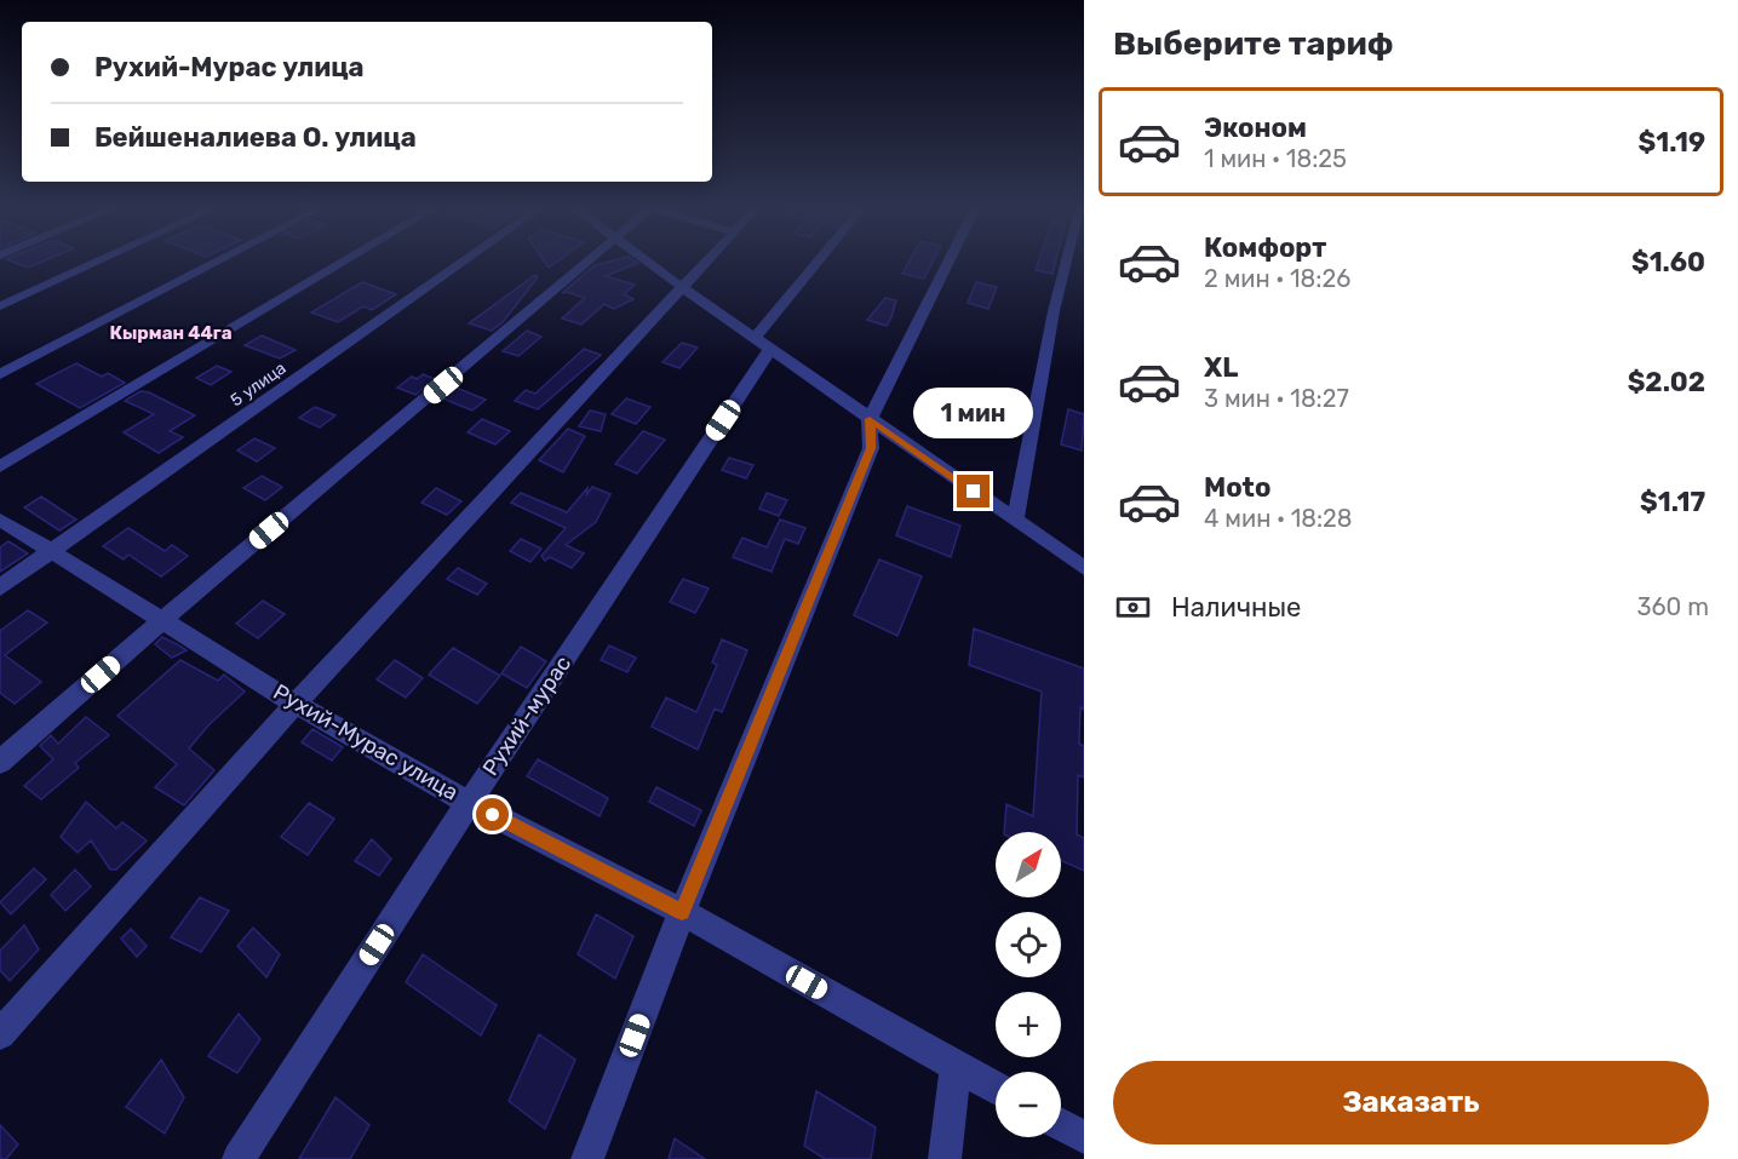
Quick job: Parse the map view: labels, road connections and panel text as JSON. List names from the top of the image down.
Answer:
{
  "streets": {
    "street": ["5 улица", "Рухий-мурас", "Рухий-Мурас улица"]
  },
  "crossings": [
    ["5 улица", "Рухий-Мурас улица"],
    ["Рухий-мурас", "Рухий-Мурас улица"]
  ],
  "districts": ["Кырман 44га"],
  "north": "top right",
  "page": {
    "heading": "Выберите тариф",
    "banner": ["Рухий-Мурас улица", "Бейшеналиева О. улица"],
    "list": [
      {
        "name": "Эконом",
        "note": "1 мин · 18:25",
        "value": "$1.19"
      },
      {
        "name": "Комфорт",
        "note": "2 мин · 18:26",
        "value": "$1.60"
      },
      {
        "name": "XL",
        "note": "3 мин · 18:27",
        "value": "$2.02"
      },
      {
        "name": "Moto",
        "note": "4 мин · 18:28",
        "value": "$1.17"
      }
    ],
    "bubble": "1 мин",
    "pay": ["Наличные", "360 m"],
    "map_buttons": ["+", "−"],
    "buttons": "Заказать"
  }
}
